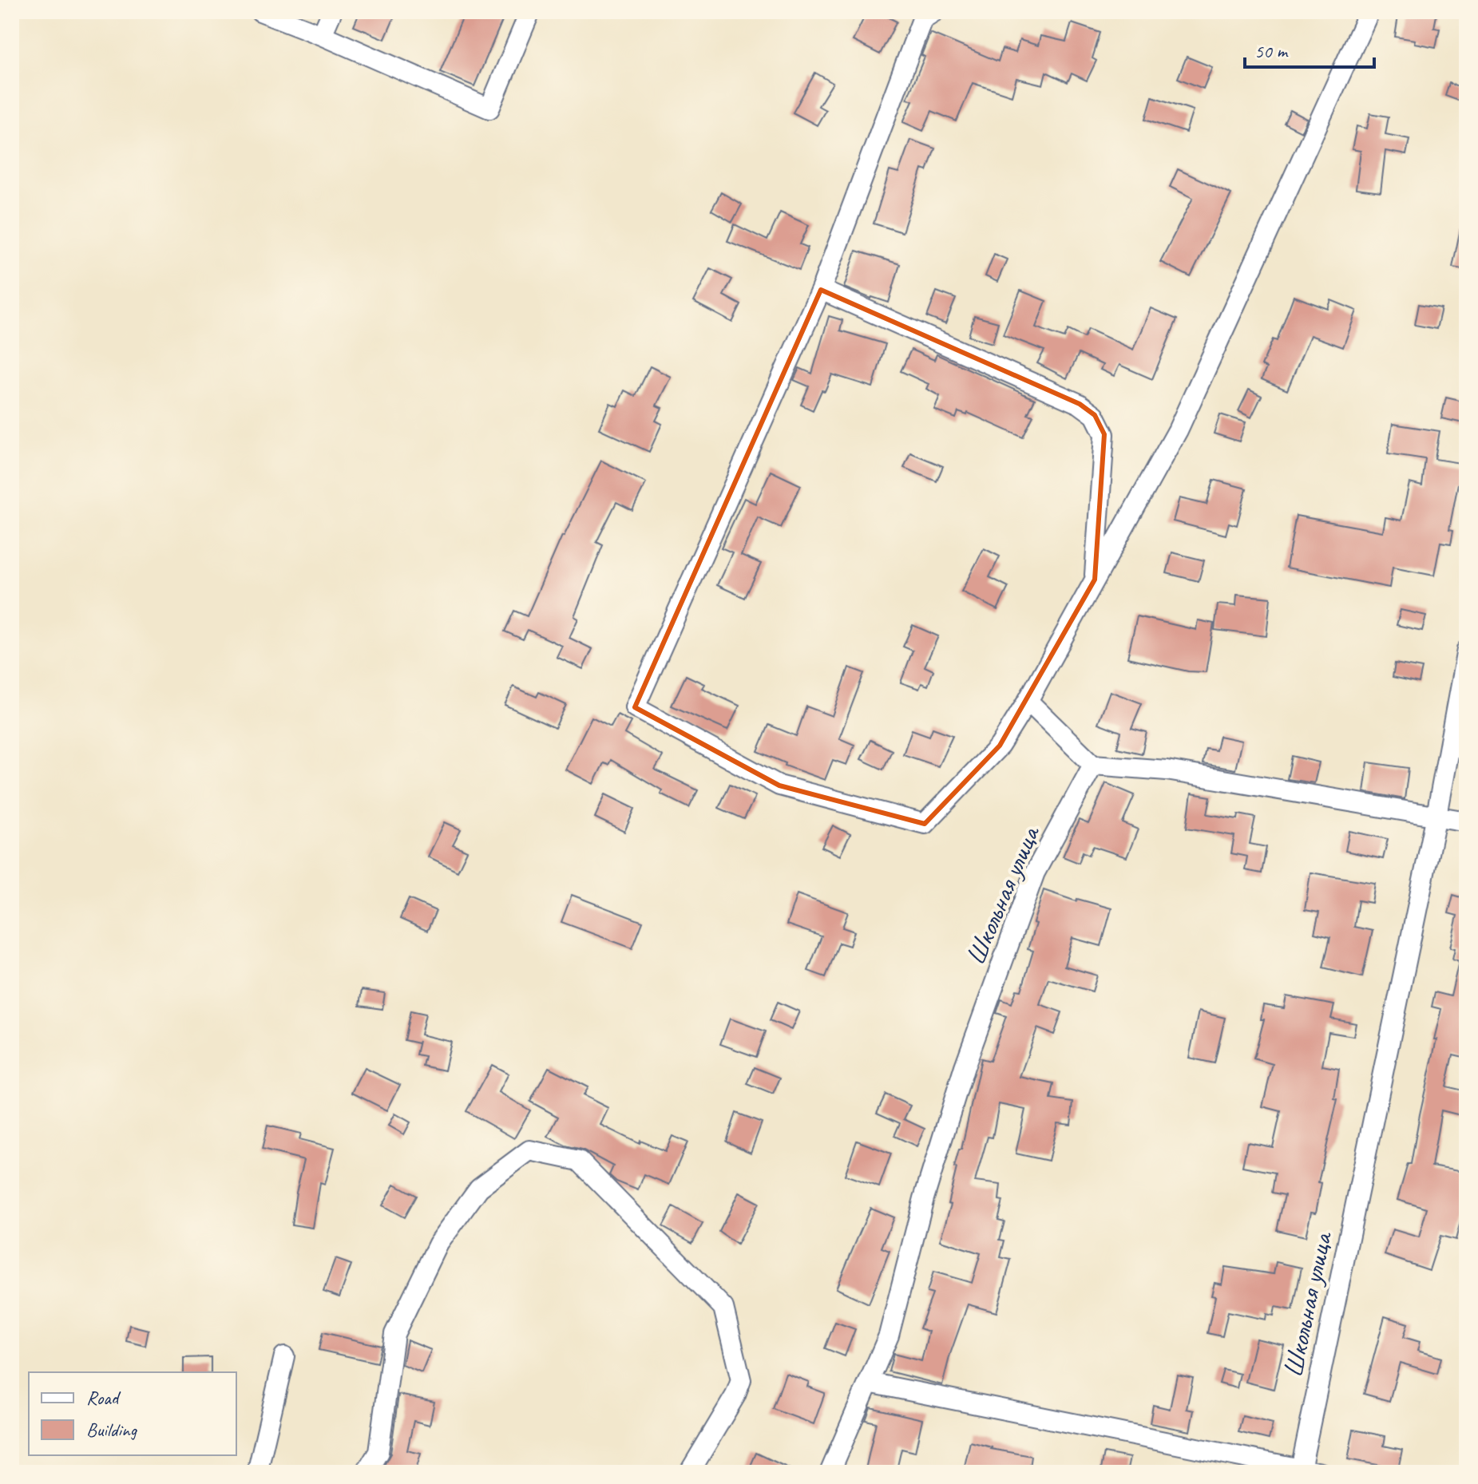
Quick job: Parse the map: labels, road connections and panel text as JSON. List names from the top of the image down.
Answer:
{
  "streets": {
    "street": ["Школьная улица"]
  },
  "legend": ["Road", "Building"],
  "scale_bar": "50 m"
}
